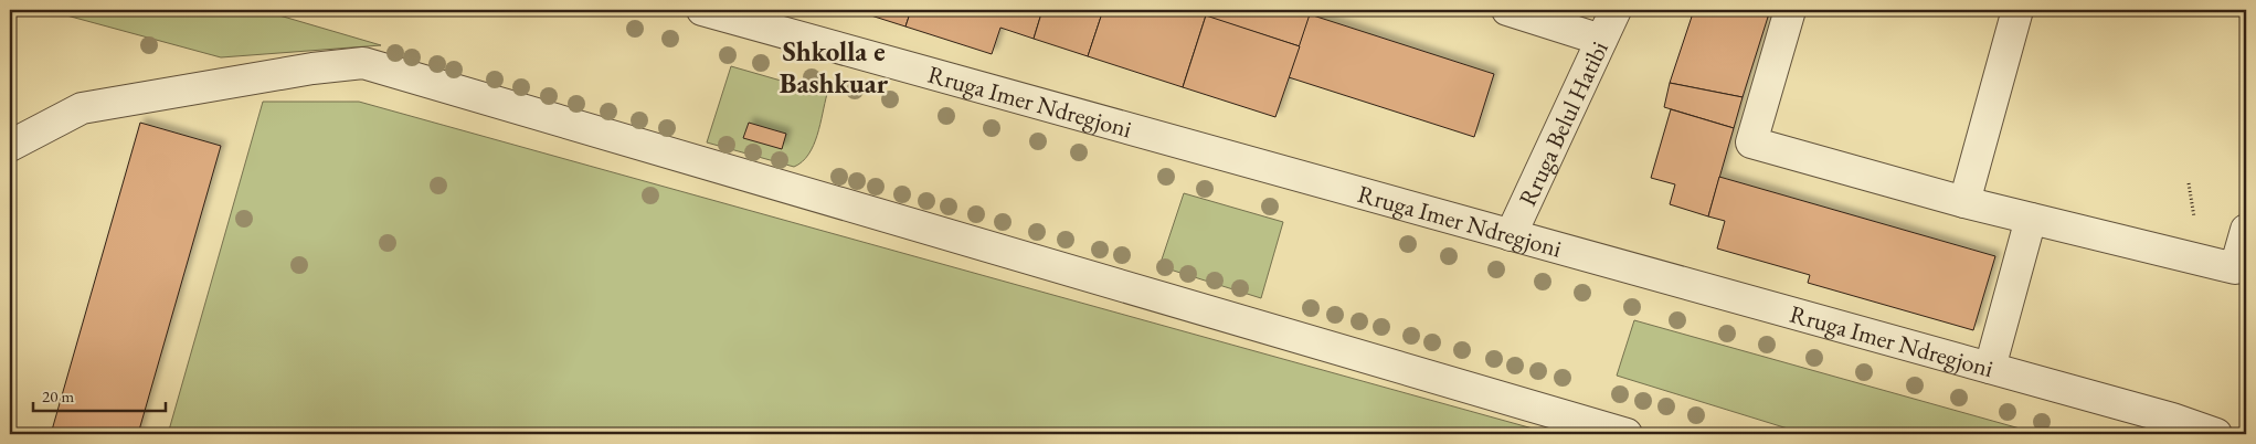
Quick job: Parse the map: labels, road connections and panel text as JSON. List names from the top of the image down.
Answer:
{
  "streets": {
    "street": ["Rruga Imer Ndregjoni", "Rruga Belul Hatibi"]
  },
  "crossings": [
    ["Rruga Imer Ndregjoni", "Rruga Belul Hatibi"]
  ],
  "districts": ["Shkolla e Bashkuar"],
  "scale_bar": "20 m"
}
